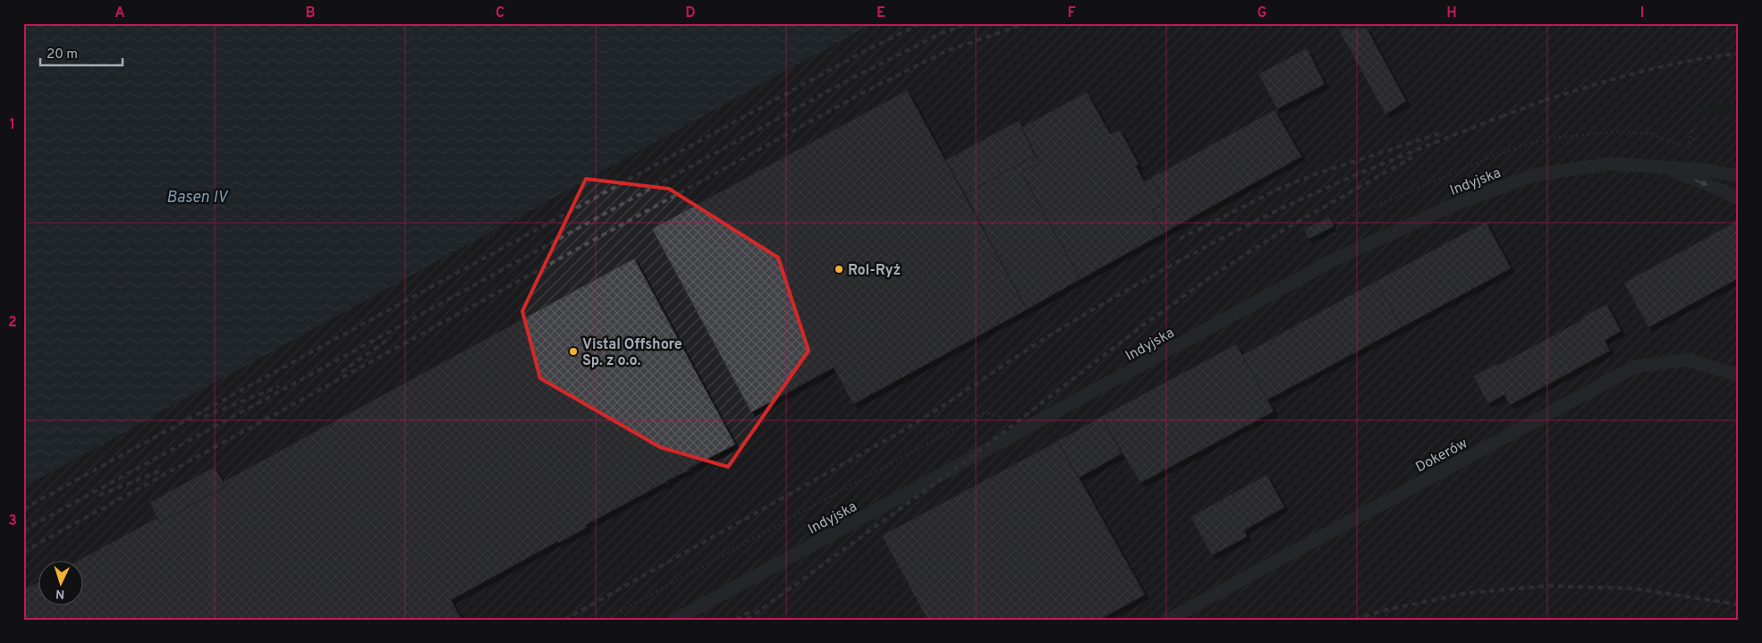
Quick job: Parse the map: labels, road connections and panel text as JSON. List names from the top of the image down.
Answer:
{
  "streets": {
    "lane": ["Indyjska", "Dokerów"]
  },
  "water": ["Basen IV"],
  "places": ["Rol-Ryż", "Vistal Offshore Sp. z o.o."],
  "scale_bar": "20 m",
  "north": "bottom",
  "grid": {
    "columns": [
      "A",
      "B",
      "C",
      "D",
      "E",
      "F",
      "G",
      "H",
      "I"
    ],
    "rows": ["1", "2", "3"]
  }
}
